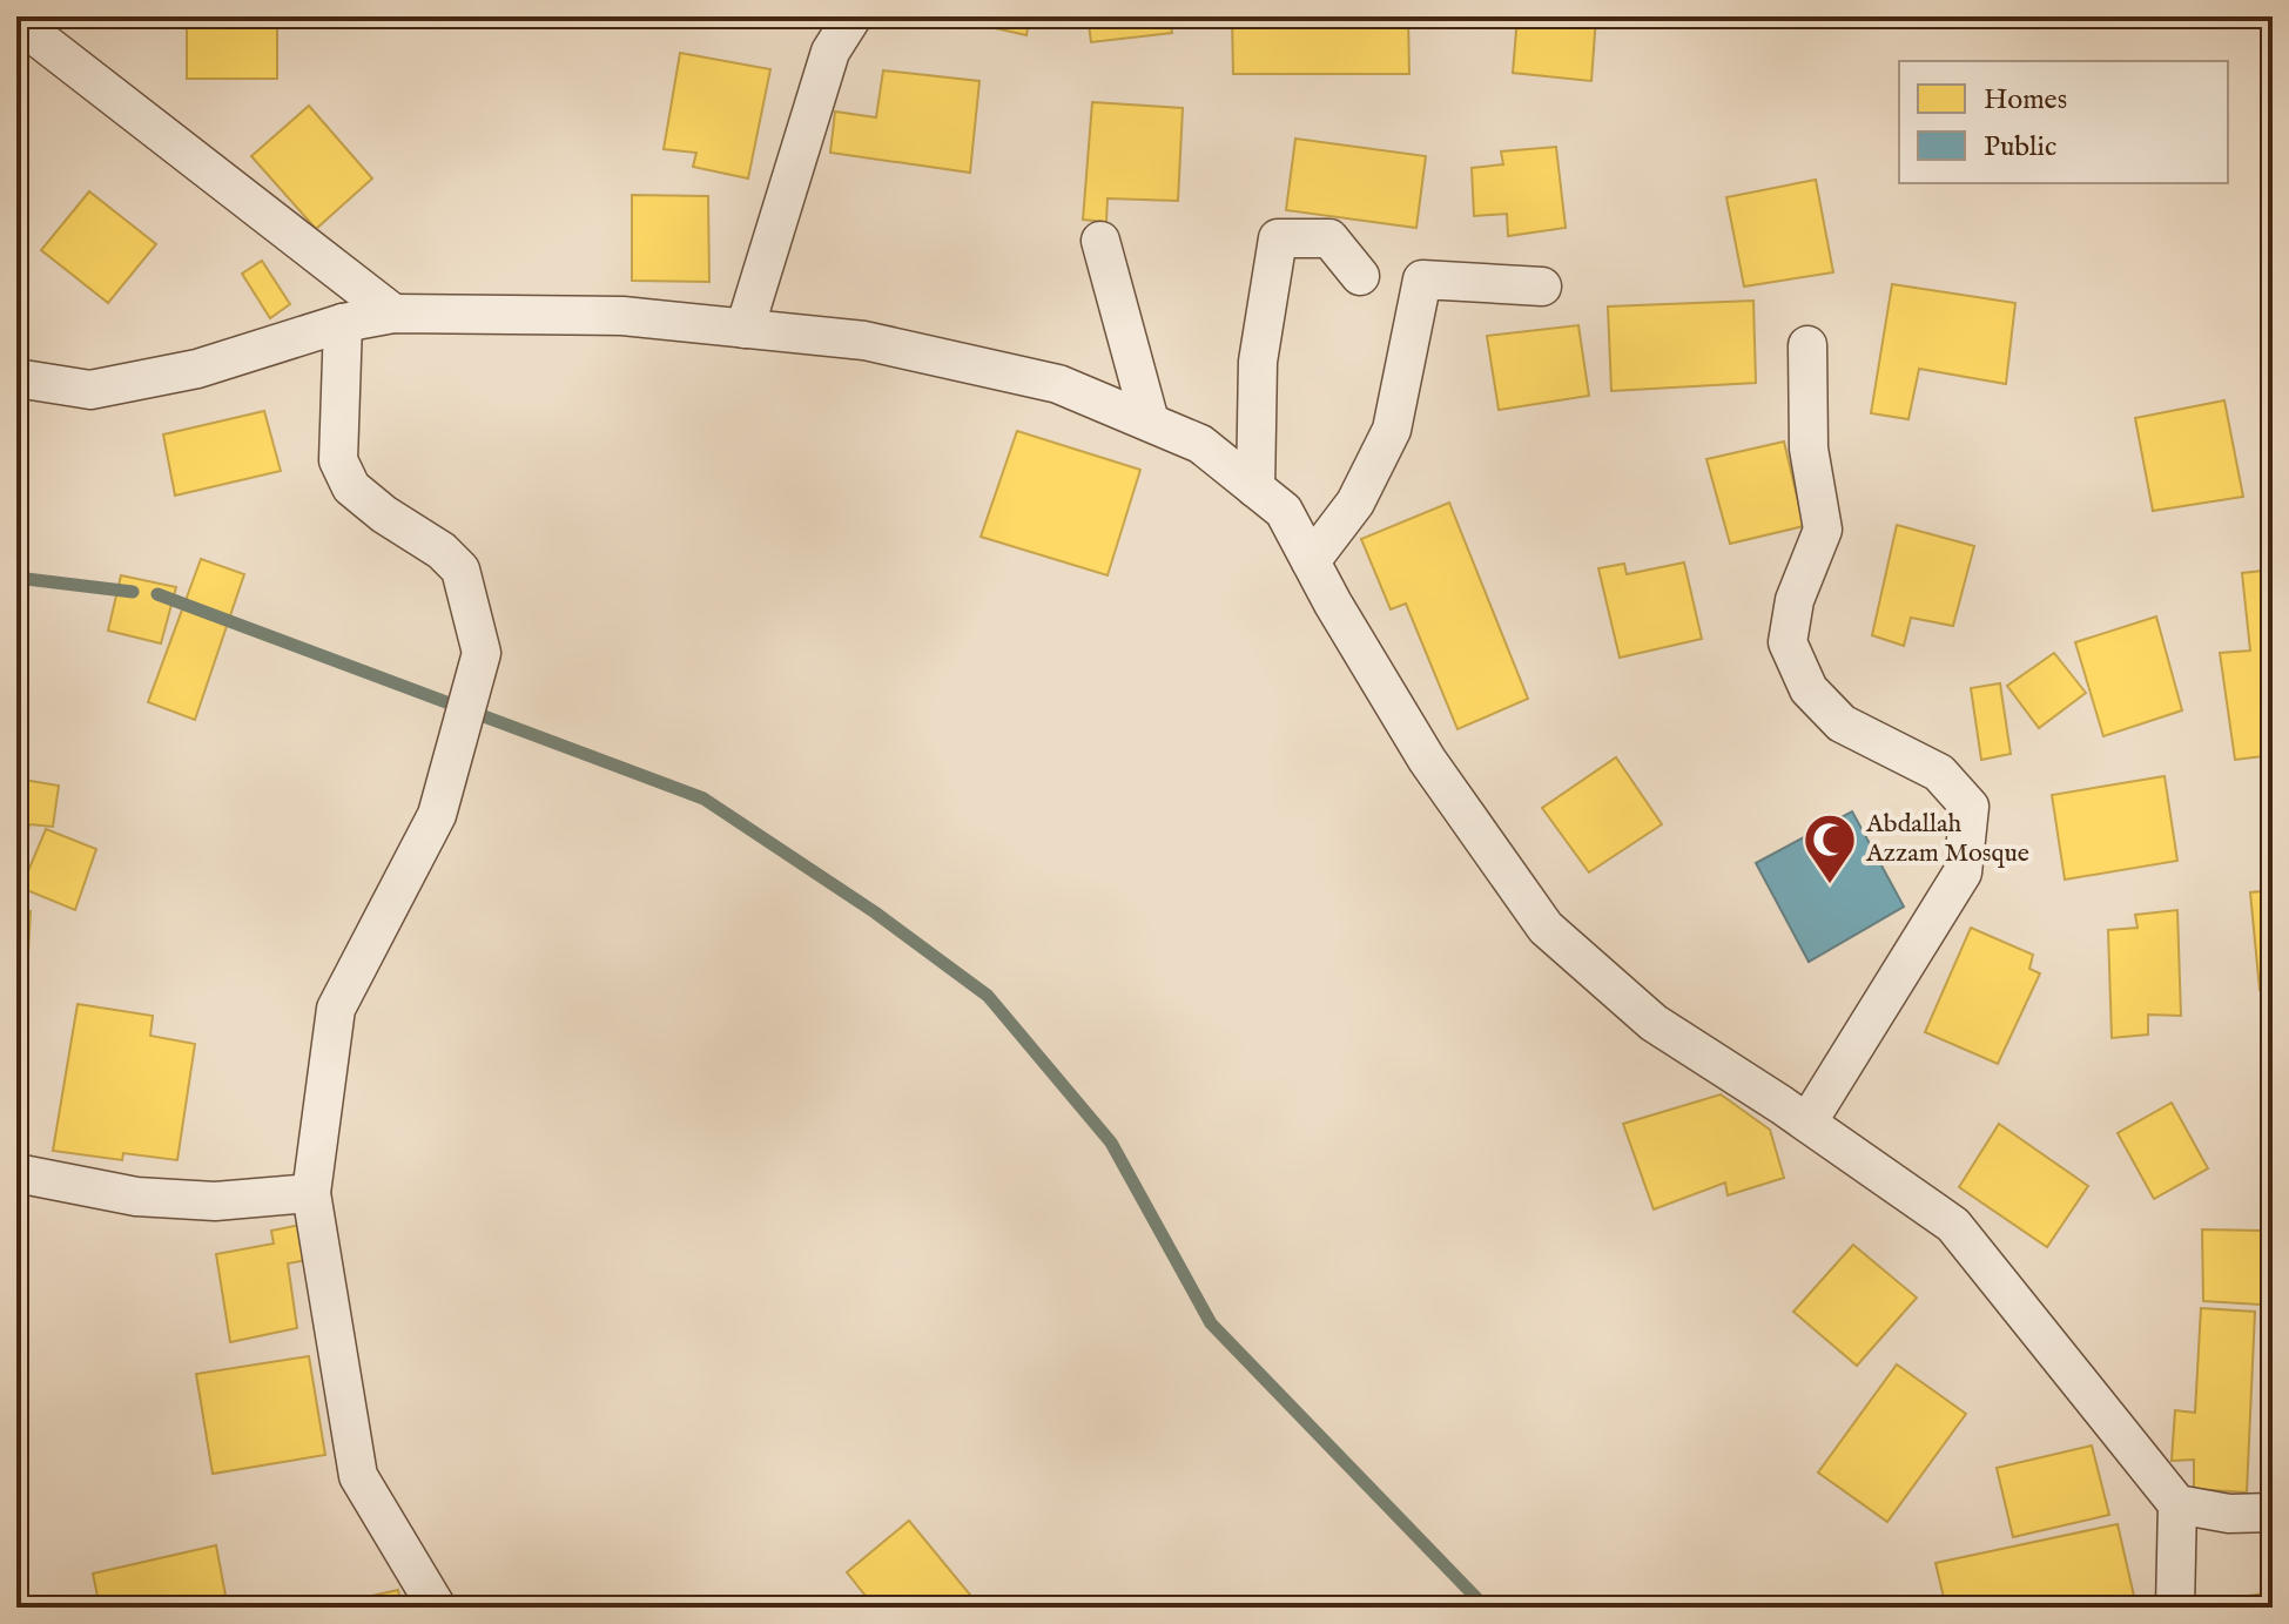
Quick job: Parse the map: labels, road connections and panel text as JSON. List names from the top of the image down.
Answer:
{
  "places": {
    "mosque": ["Abdallah Azzam Mosque"]
  },
  "legend": ["Homes", "Public"]
}
